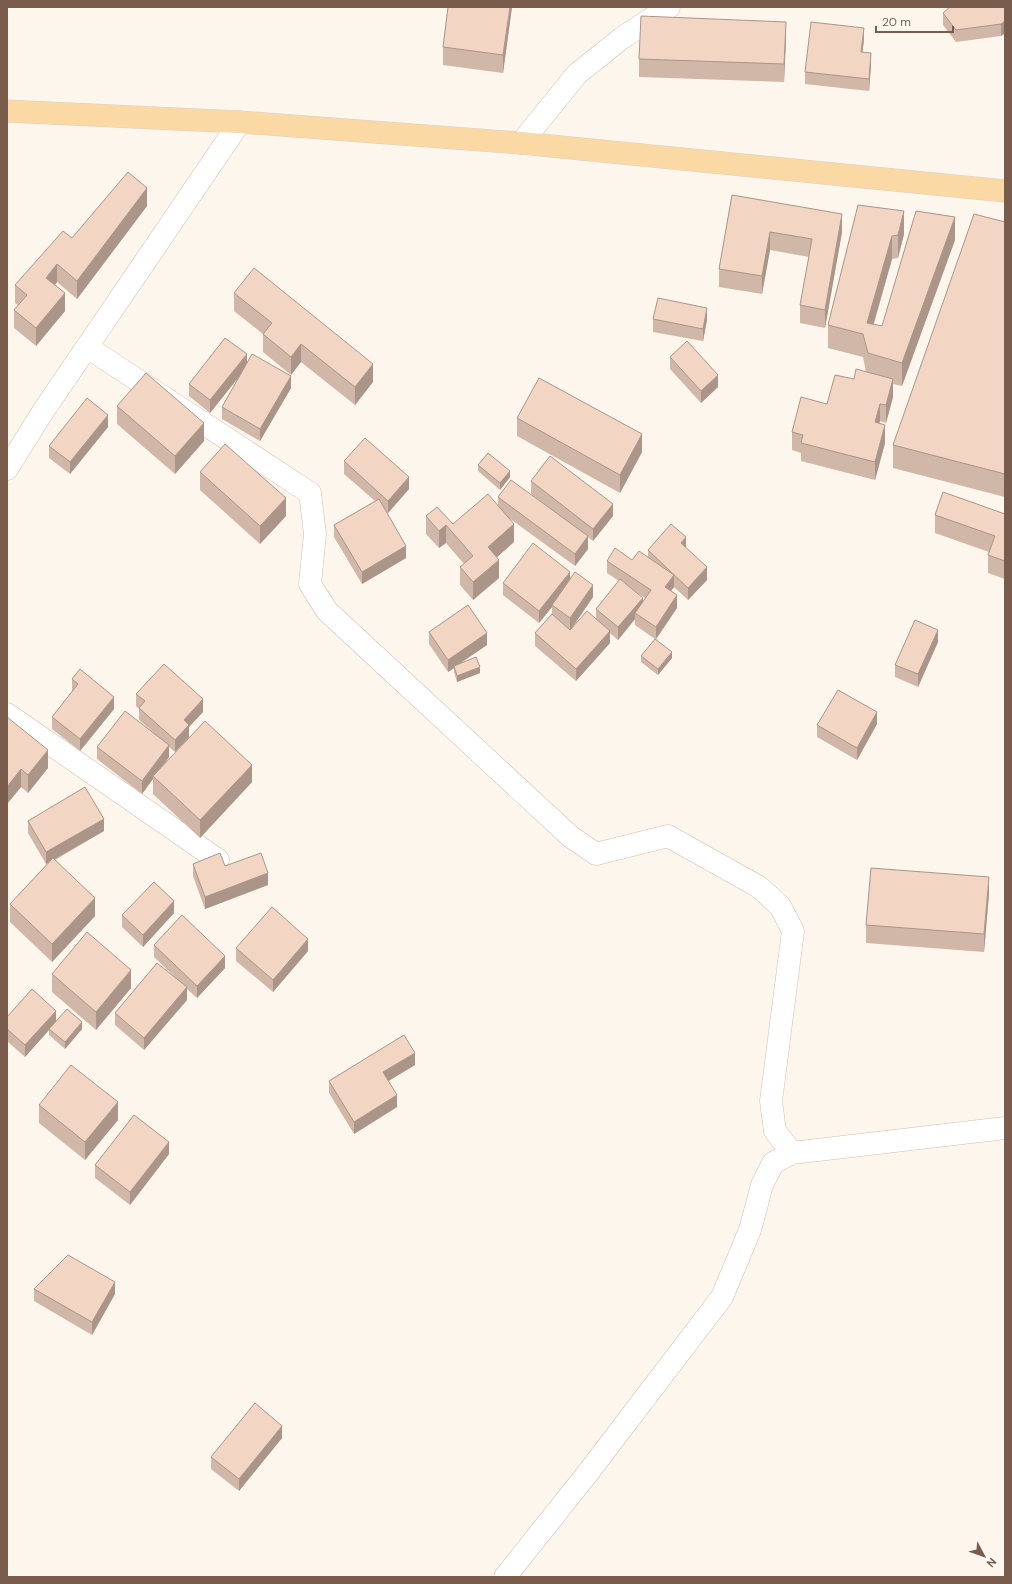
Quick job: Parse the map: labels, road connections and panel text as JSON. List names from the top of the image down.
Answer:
{
  "scale_bar": "20 m",
  "north": "bottom right"
}
